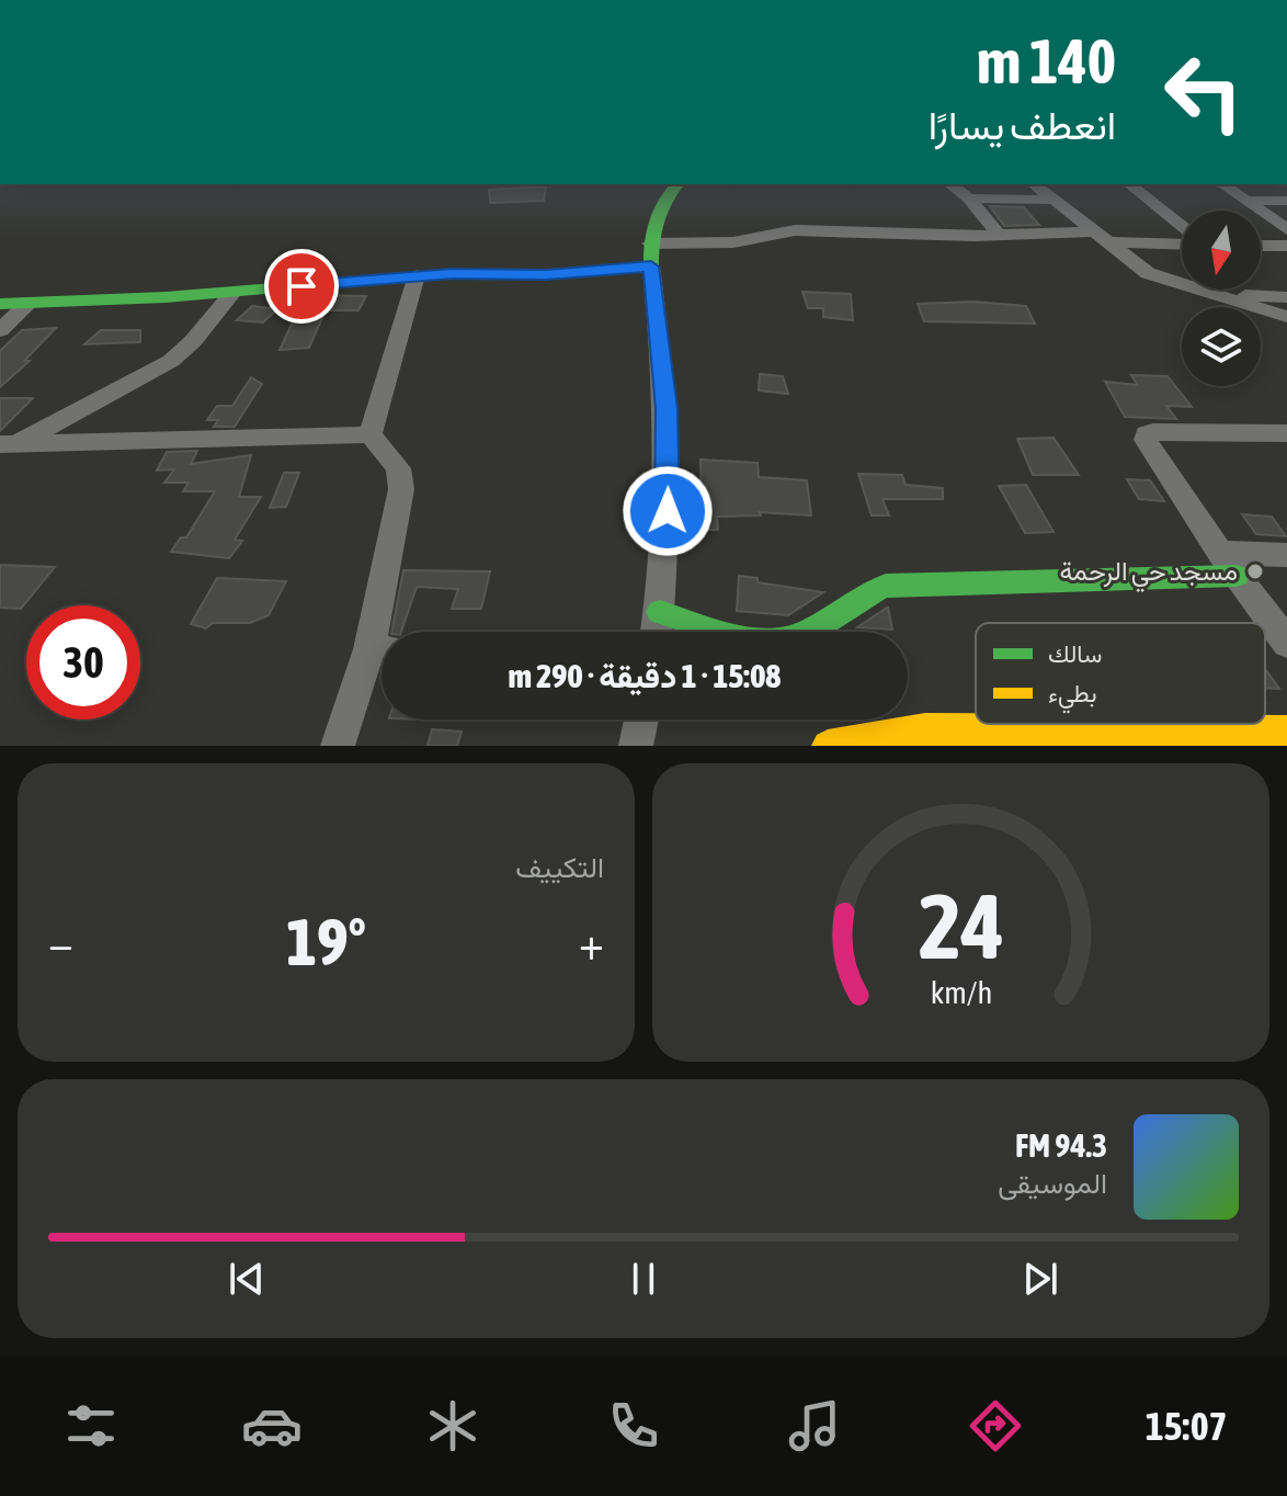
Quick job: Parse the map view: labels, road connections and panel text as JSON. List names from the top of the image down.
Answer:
{
  "places": ["مسجد حي الرحمة"],
  "legend": ["سالك", "بطيء"],
  "north": "bottom",
  "page": {
    "turn": ["140 m", "انعطف يسارًا"],
    "limit": "30",
    "trip": "15:08 · 1 دقيقة · 290 m",
    "tile": "التكييف",
    "heat": ["−", "19°", "+"],
    "song": ["94.3 FM", "الموسيقى"],
    "tabs": "15:07",
    "gauge": ["24", "km/h"]
  }
}
